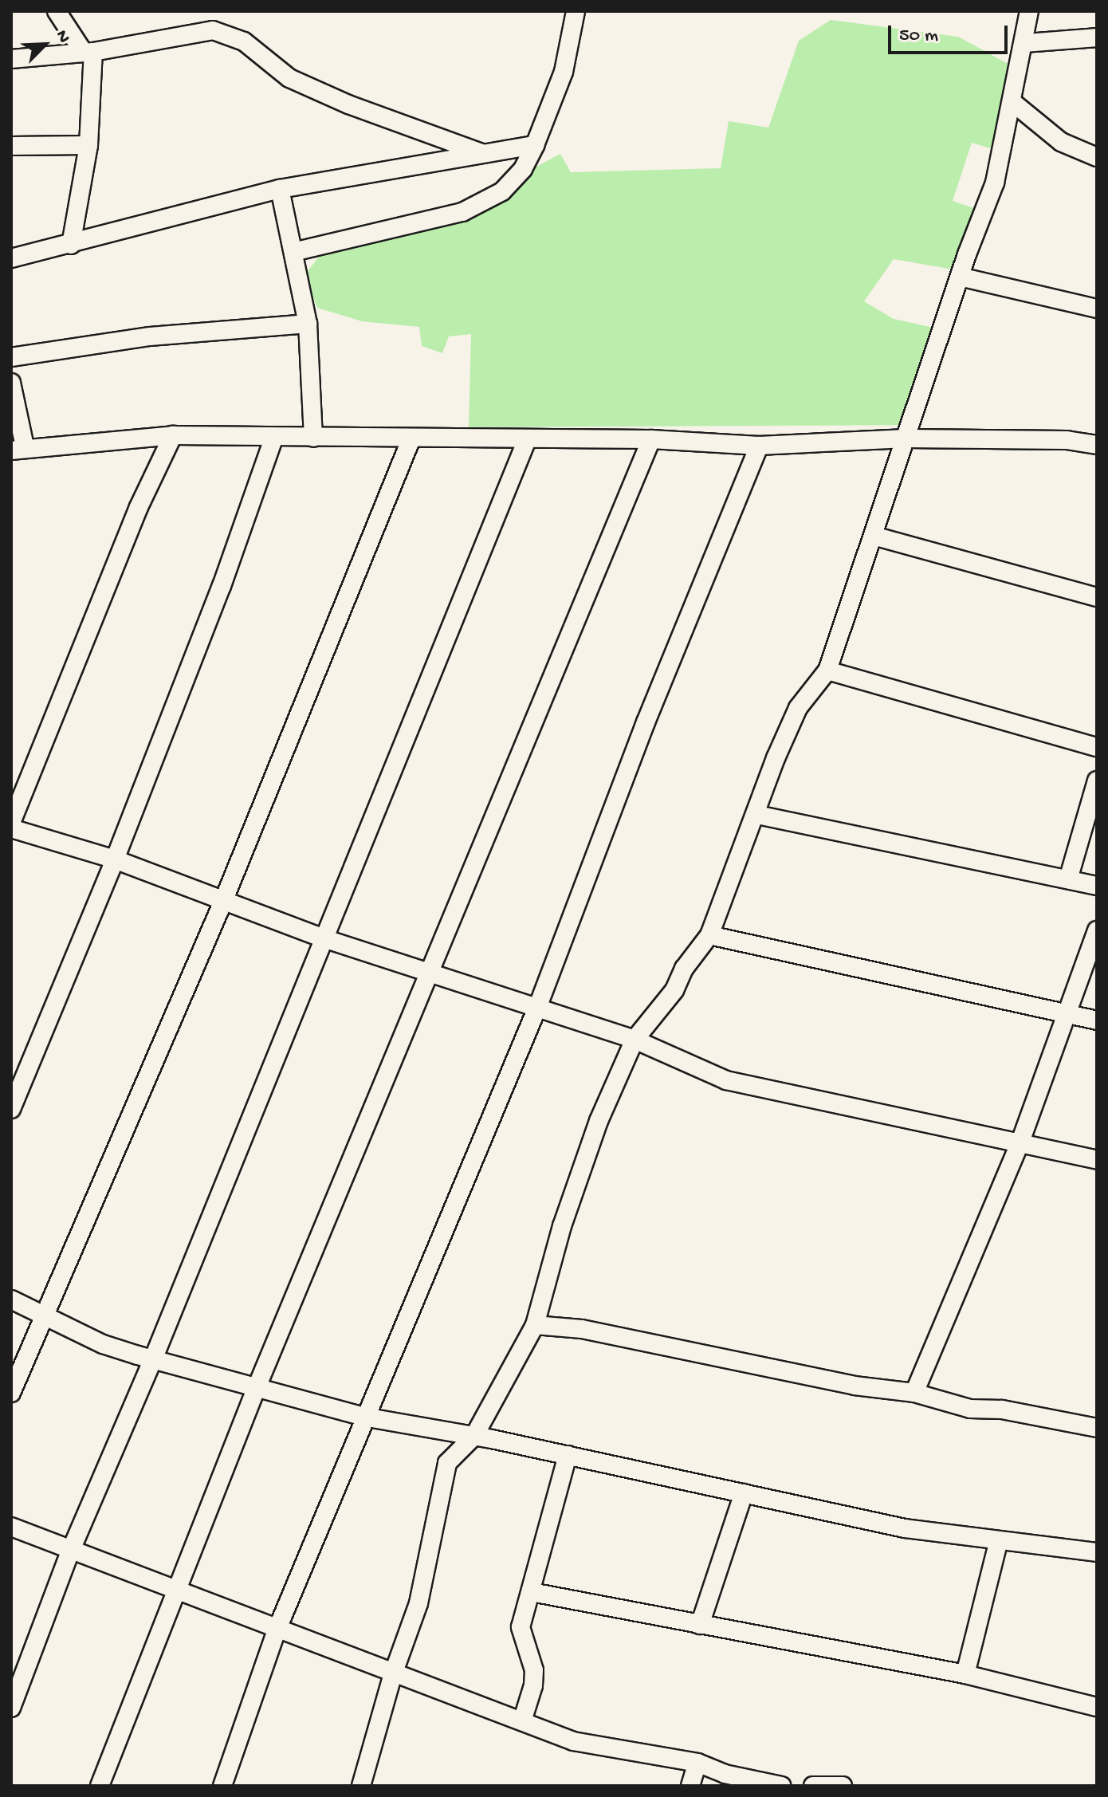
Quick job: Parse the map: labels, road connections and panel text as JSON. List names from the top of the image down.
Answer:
{
  "scale_bar": "50 m",
  "north": "top right"
}
